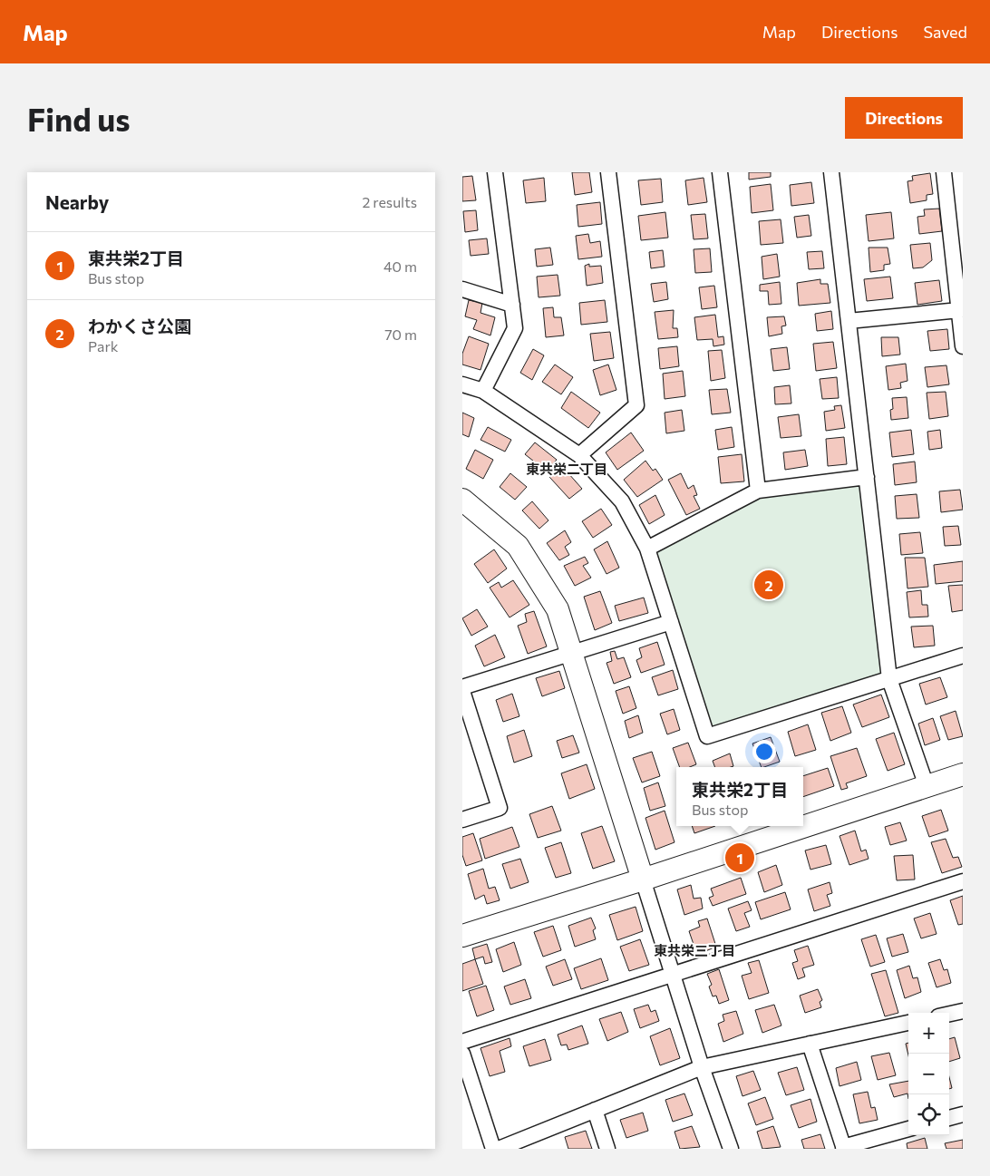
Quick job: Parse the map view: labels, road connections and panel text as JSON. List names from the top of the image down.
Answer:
{
  "districts": ["東共栄二丁目", "東共栄三丁目"],
  "page": {
    "header": "Map",
    "nav": ["Map", "Directions", "Saved"],
    "buttons": "Directions",
    "title": "Find us",
    "heading": ["Nearby", "2 results"],
    "list": [
      {
        "mark": "1",
        "name": "東共栄2丁目",
        "note": "Bus stop",
        "value": "40 m"
      },
      {
        "mark": "2",
        "name": "わかくさ公園",
        "note": "Park",
        "value": "70 m"
      }
    ],
    "pins": ["2", "1"],
    "popup": ["東共栄2丁目", "Bus stop"],
    "map_buttons": ["+", "−"]
  }
}
